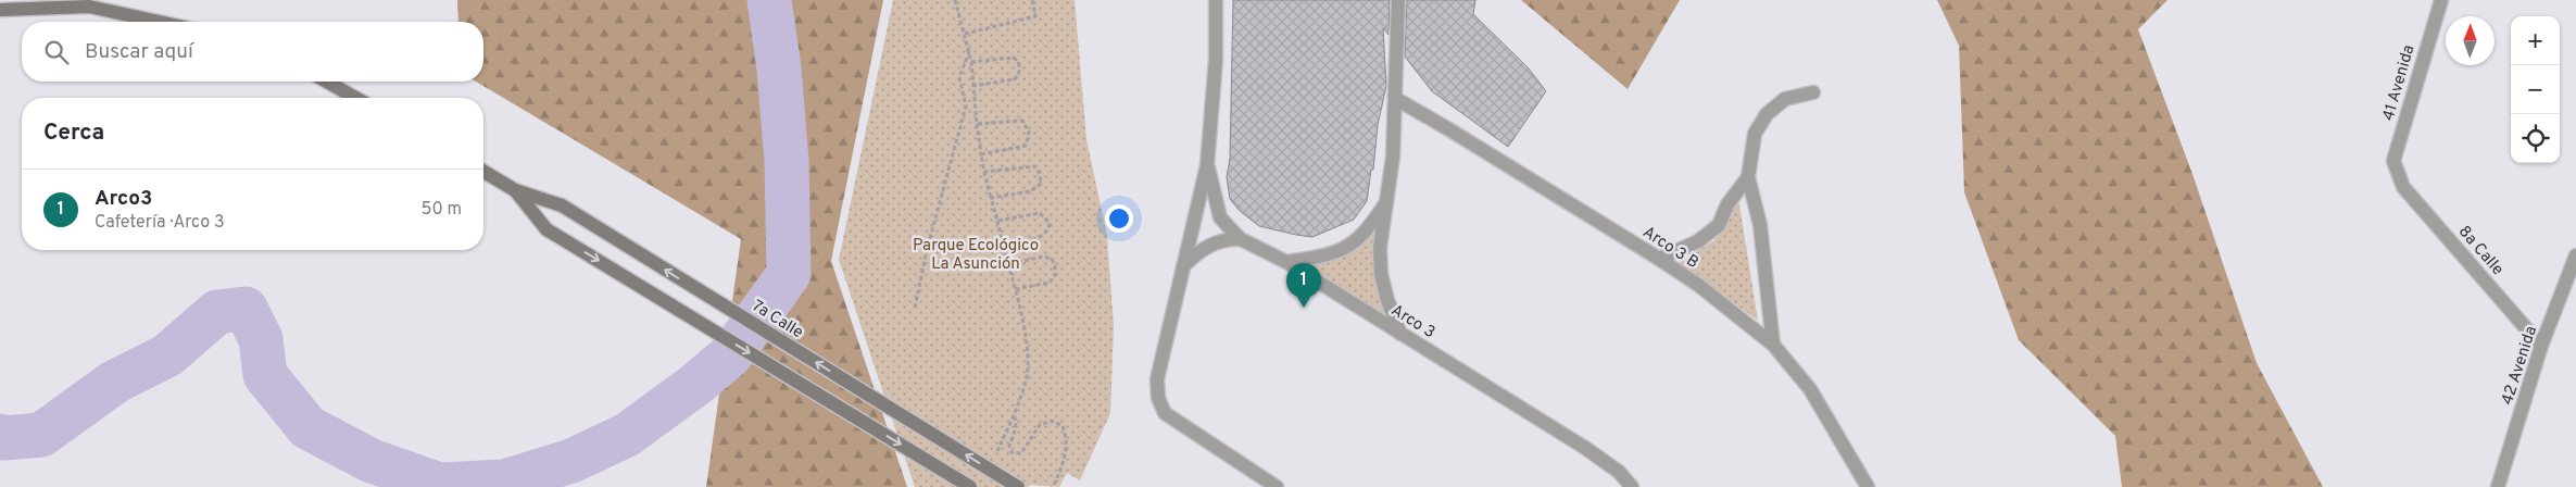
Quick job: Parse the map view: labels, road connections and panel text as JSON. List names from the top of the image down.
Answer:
{
  "streets": {
    "main road": ["7a Calle"],
    "street": [
      "41 Avenida",
      "Arco 3 B",
      "8a Calle",
      "Arco 3",
      "42 Avenida"
    ]
  },
  "crossings": [
    ["41 Avenida", "8a Calle"],
    ["8a Calle", "42 Avenida"]
  ],
  "parks": ["Parque Ecológico La Asunción"],
  "north": "top",
  "page": {
    "map_buttons": ["+", "−"],
    "search": "Buscar aquí",
    "heading": "Cerca",
    "list": [
      {
        "mark": "1",
        "name": "Arco3",
        "note": "Cafetería · Arco 3",
        "value": "50 m"
      }
    ],
    "pins": "1"
  }
}
